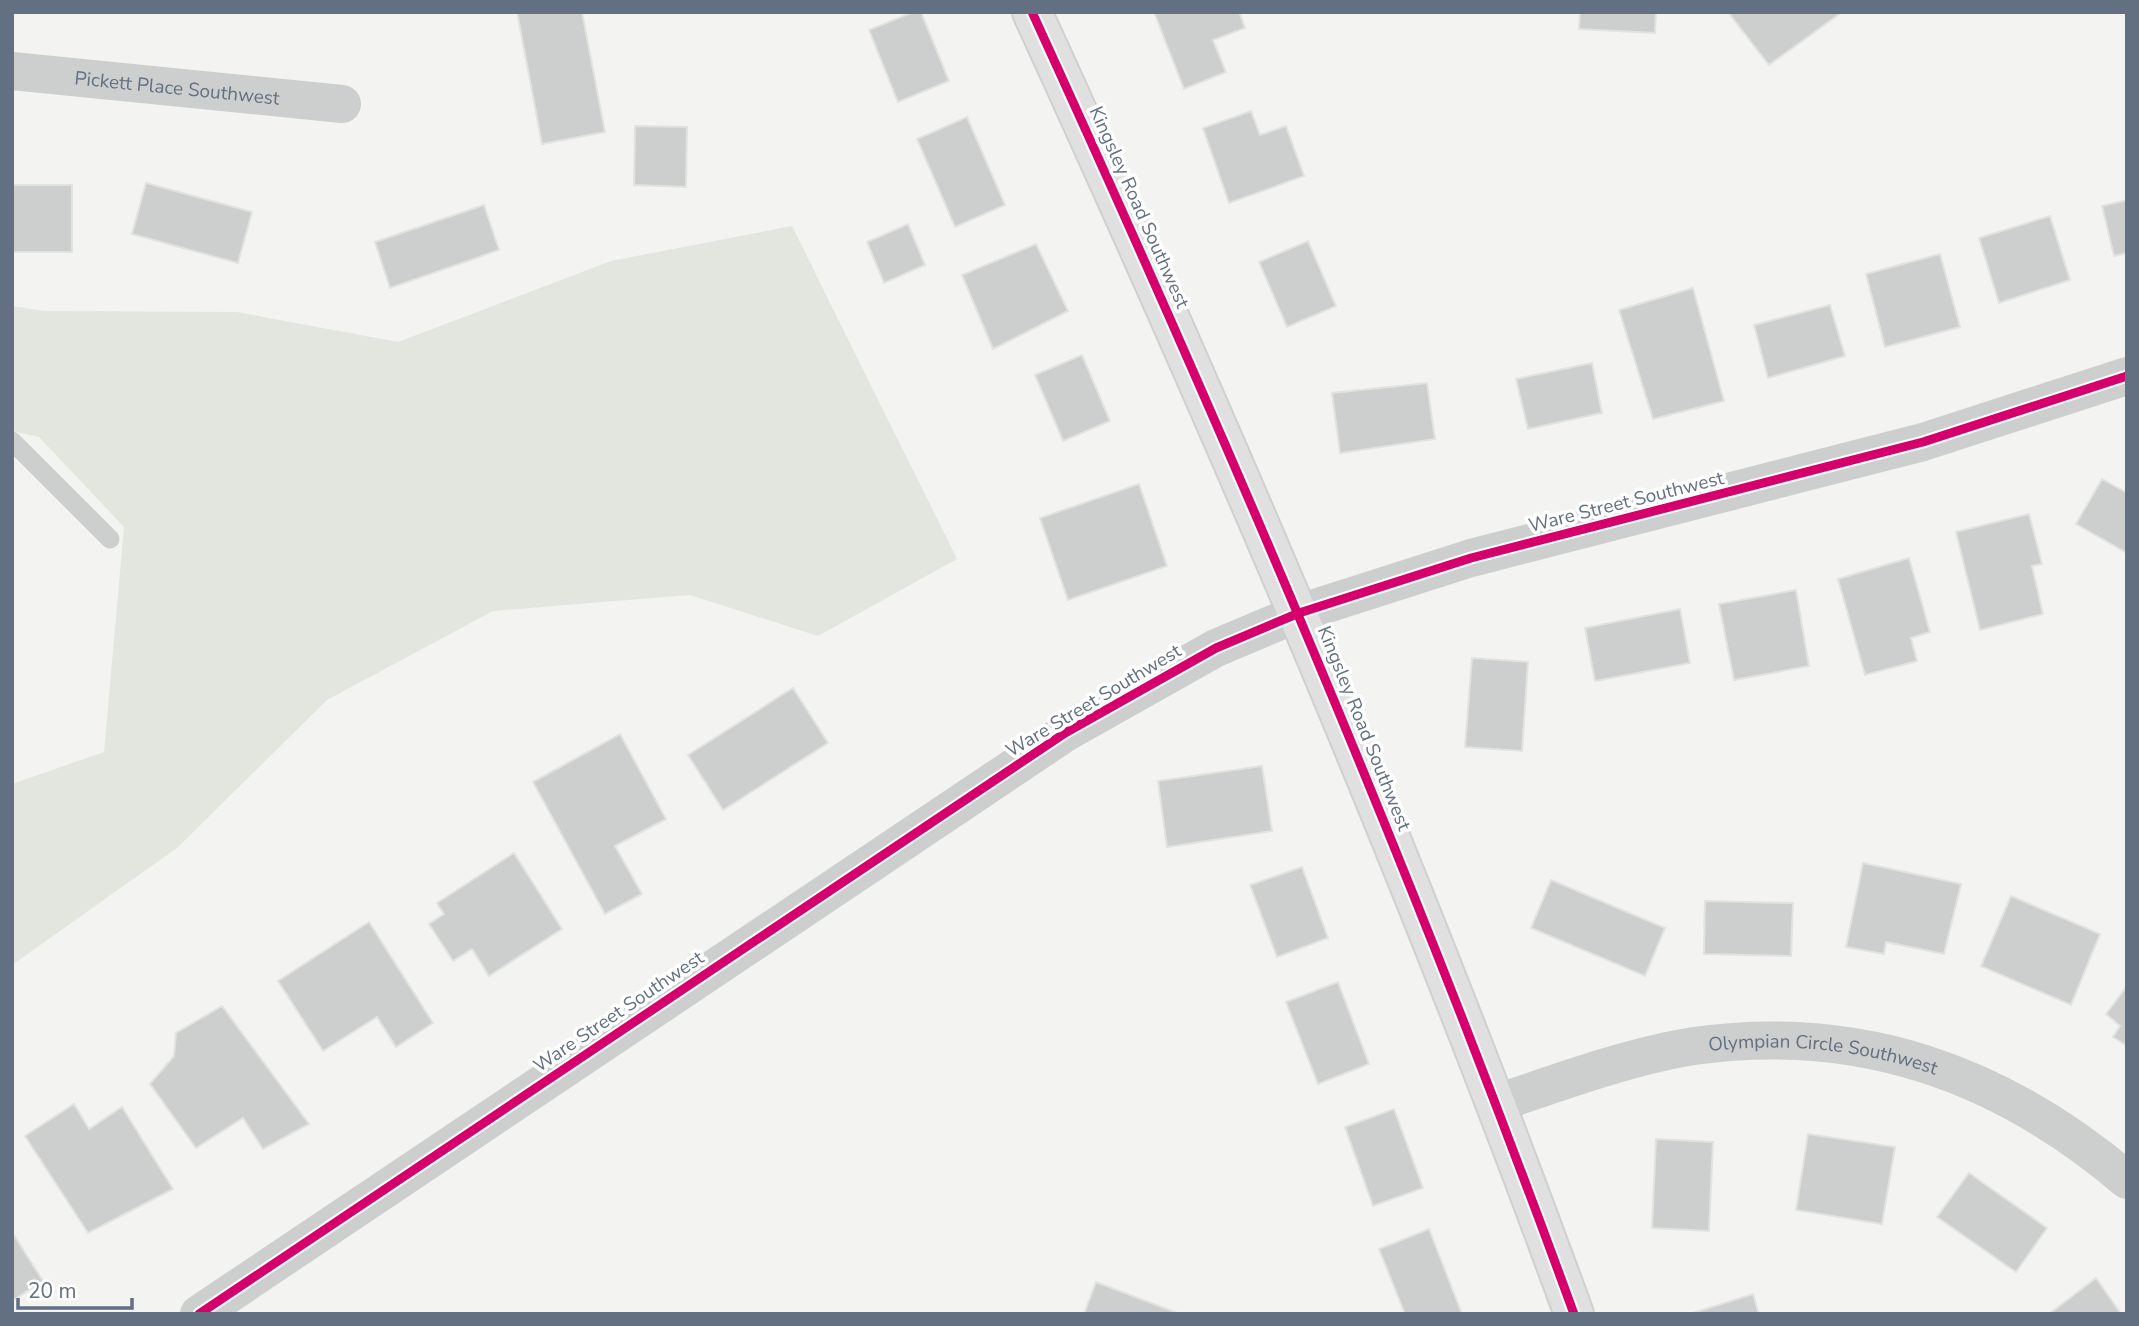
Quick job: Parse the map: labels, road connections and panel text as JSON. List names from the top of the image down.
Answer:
{
  "streets": {
    "street": [
      "Pickett Place Southwest",
      "Kingsley Road Southwest",
      "Ware Street Southwest",
      "Olympian Circle Southwest"
    ]
  },
  "crossings": [
    ["Kingsley Road Southwest", "Ware Street Southwest"],
    ["Kingsley Road Southwest", "Olympian Circle Southwest"]
  ],
  "scale_bar": "20 m"
}
